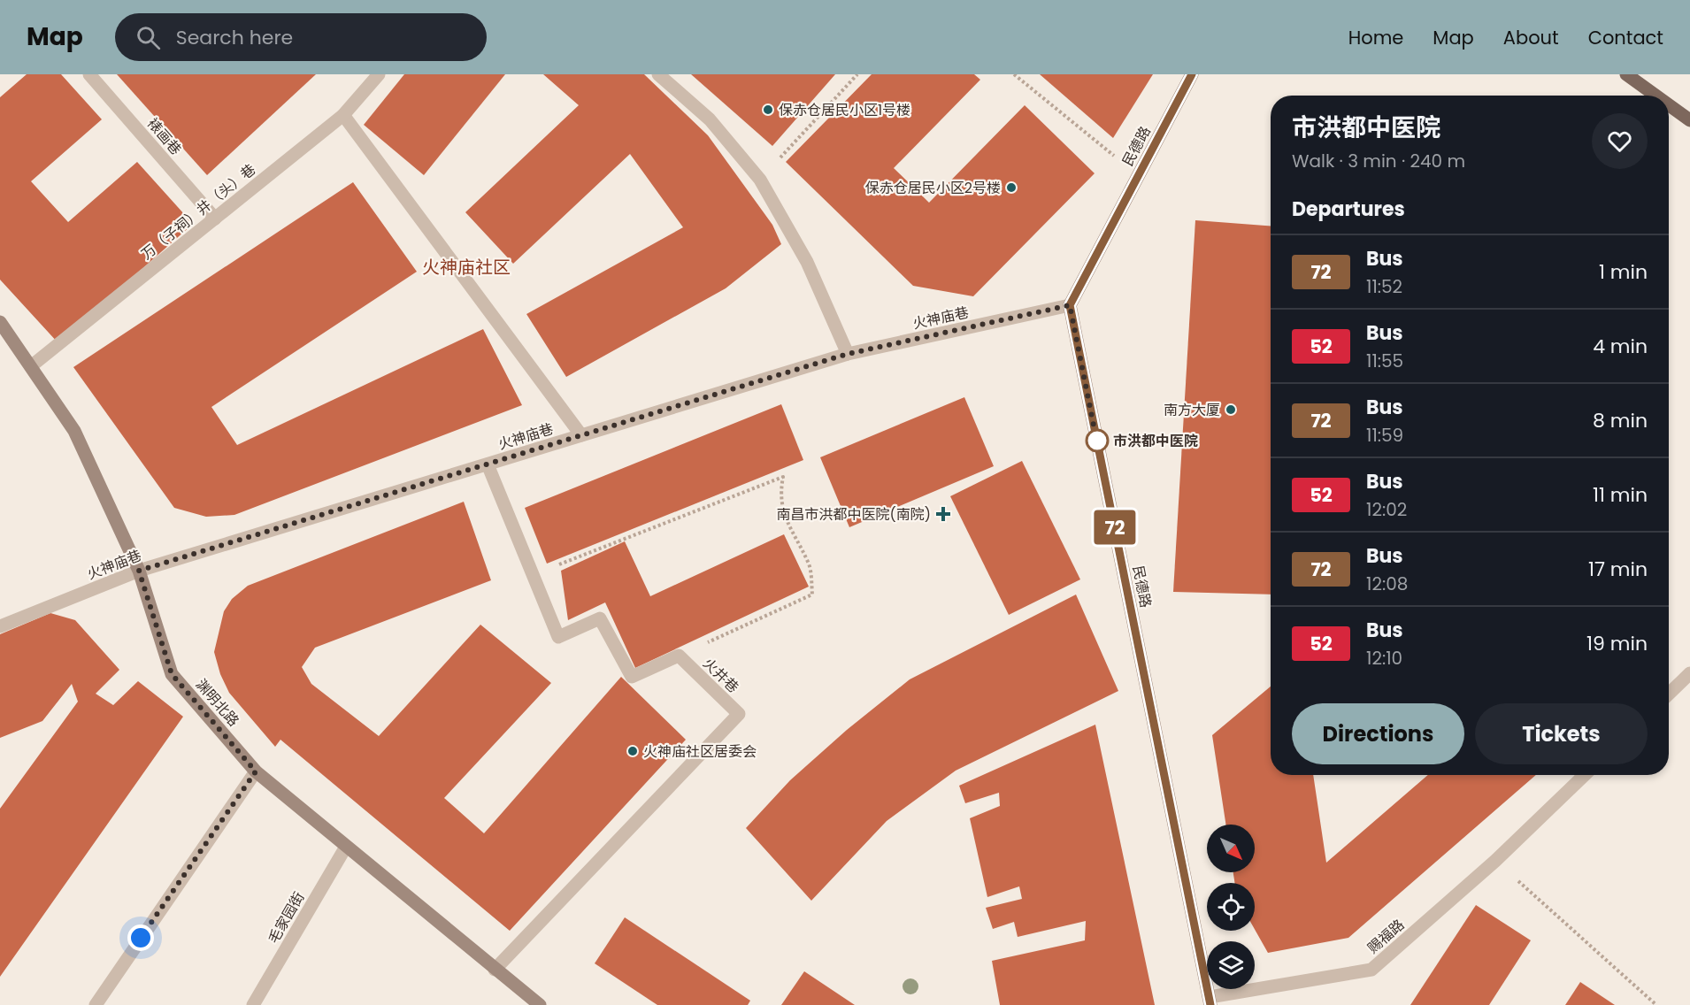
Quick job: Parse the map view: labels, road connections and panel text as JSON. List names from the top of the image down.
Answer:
{
  "streets": {
    "main road": ["民德路", "渊明北路"],
    "street": [
      "裱画巷",
      "万（子祠）井（头）巷",
      "火神庙巷",
      "火井巷",
      "毛家园街",
      "赐福路"
    ]
  },
  "crossings": [
    ["裱画巷", "万（子祠）井（头）巷"],
    ["民德路", "火神庙巷"],
    ["民德路", "赐福路"],
    ["万（子祠）井（头）巷", "渊明北路"],
    ["火神庙巷", "渊明北路"],
    ["火井巷", "渊明北路"],
    ["渊明北路", "毛家园街"]
  ],
  "districts": ["火神庙社区"],
  "places": {
    "other": [
      "保赤仓居民小区1号楼",
      "保赤仓居民小区2号楼",
      "南方大厦",
      "市洪都中医院",
      "火神庙社区居委会"
    ],
    "health": ["南昌市洪都中医院(南院)"]
  },
  "lines": ["bus line 72"],
  "north": "bottom right",
  "page": {
    "header": "Map",
    "search": "Search here",
    "nav": [
      "Home",
      "Map",
      "About",
      "Contact"
    ],
    "on_map": "72",
    "heading": [
      ["市洪都中医院", "Walk · 3 min · 240 m"],
      "Departures"
    ],
    "list": [
      {
        "mark": "72",
        "name": "Bus",
        "note": "11:52",
        "value": "1 min"
      },
      {
        "mark": "52",
        "name": "Bus",
        "note": "11:55",
        "value": "4 min"
      },
      {
        "mark": "72",
        "name": "Bus",
        "note": "11:59",
        "value": "8 min"
      },
      {
        "mark": "52",
        "name": "Bus",
        "note": "12:02",
        "value": "11 min"
      },
      {
        "mark": "72",
        "name": "Bus",
        "note": "12:08",
        "value": "17 min"
      },
      {
        "mark": "52",
        "name": "Bus",
        "note": "12:10",
        "value": "19 min"
      }
    ],
    "buttons": ["Directions", "Tickets"]
  }
}
